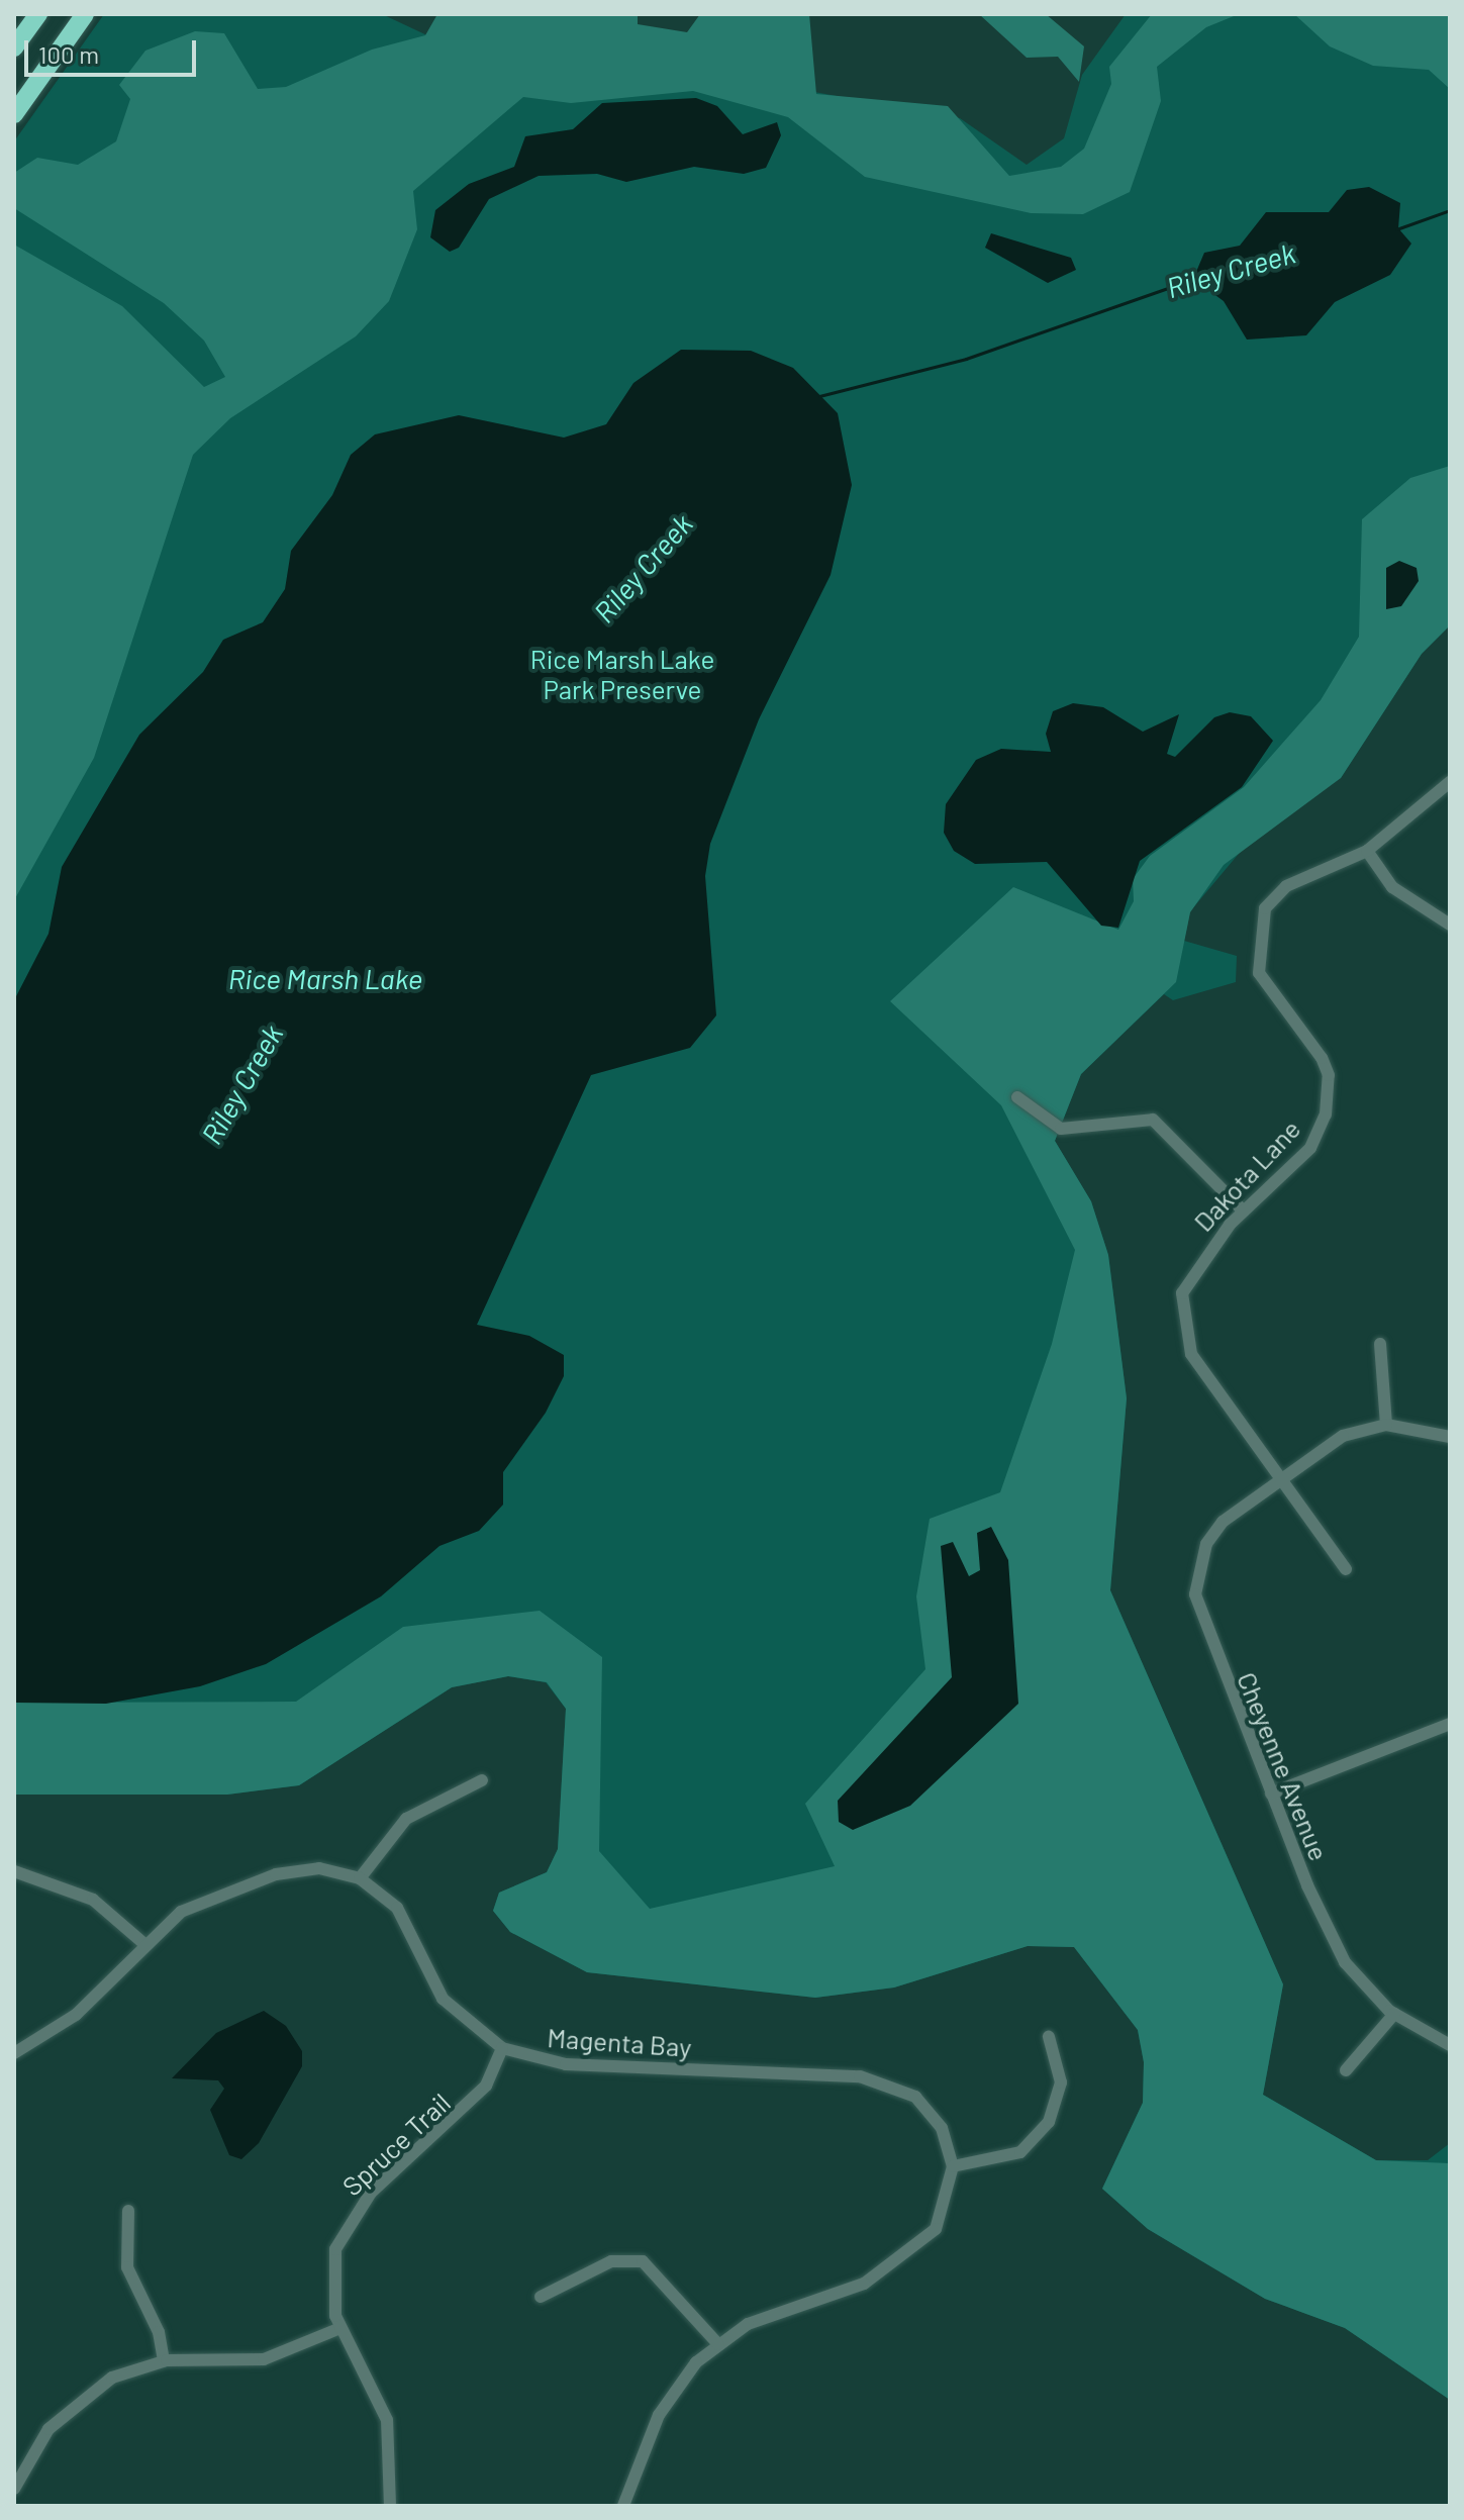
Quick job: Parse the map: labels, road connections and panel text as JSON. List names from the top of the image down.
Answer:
{
  "streets": {
    "street": [
      "Dakota Lane",
      "Cheyenne Avenue",
      "Magenta Bay",
      "Spruce Trail"
    ]
  },
  "crossings": [
    ["Dakota Lane", "Cheyenne Avenue"],
    ["Magenta Bay", "Spruce Trail"]
  ],
  "water": ["Riley Creek", "Rice Marsh Lake"],
  "parks": ["Rice Marsh Lake Park Preserve"],
  "scale_bar": "100 m"
}
